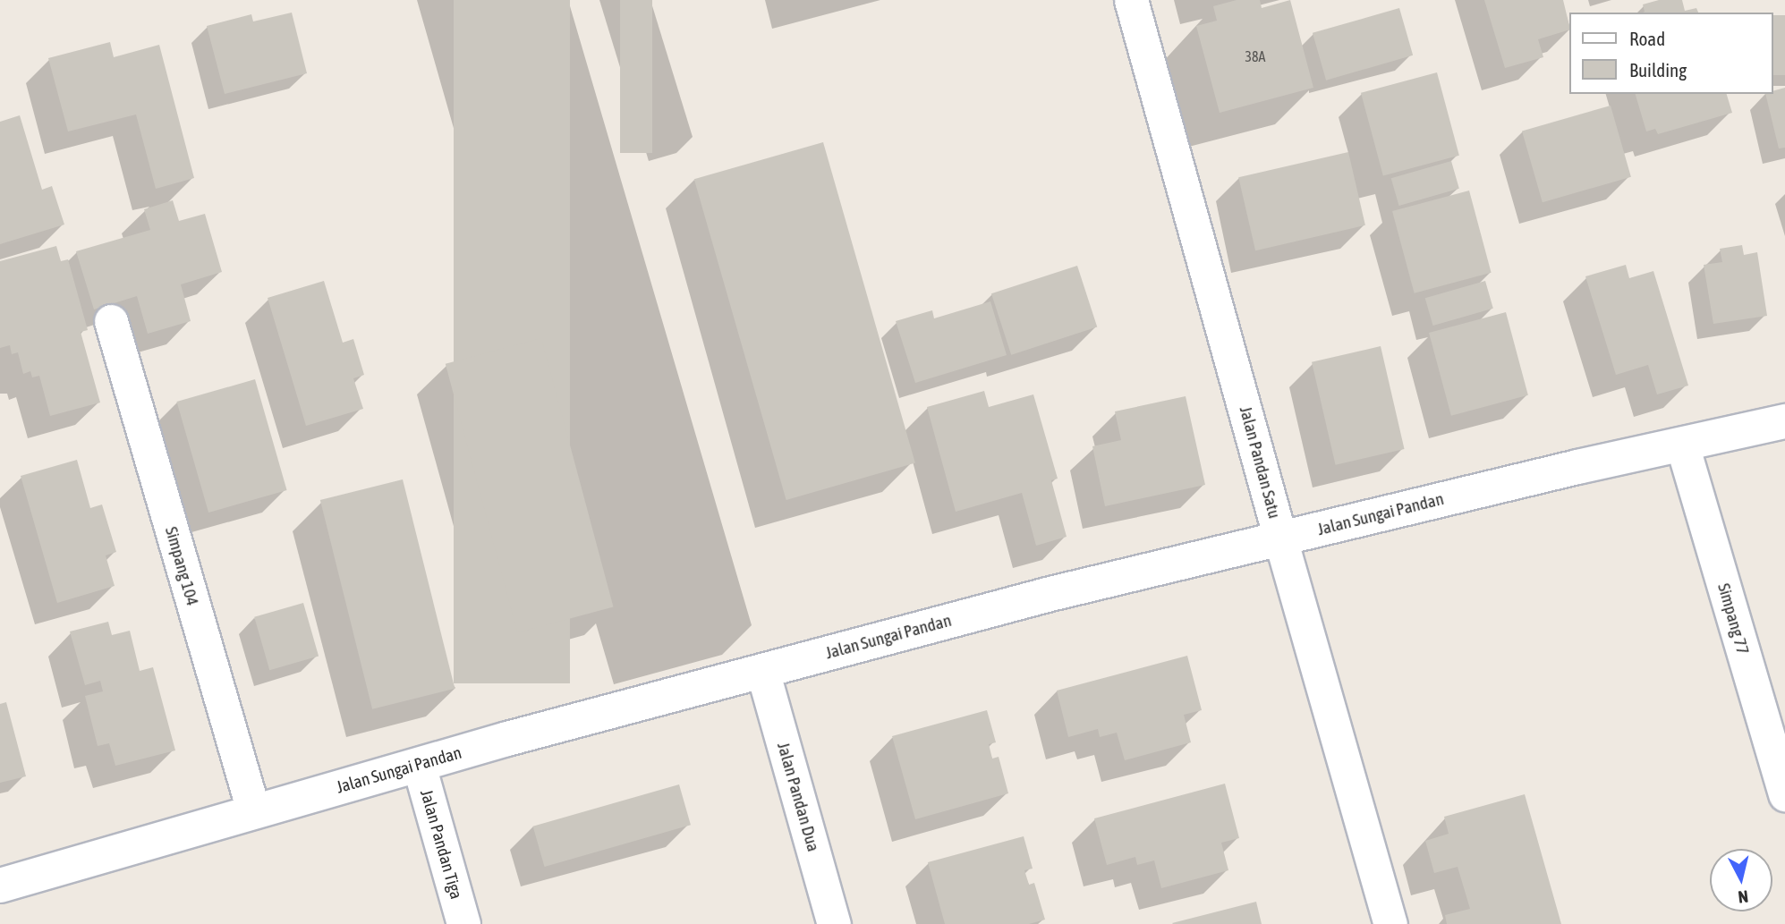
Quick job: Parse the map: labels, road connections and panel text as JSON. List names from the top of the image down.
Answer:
{
  "streets": {
    "street": [
      "Jalan Pandan Satu",
      "Jalan Sungai Pandan",
      "Simpang 104",
      "Simpang 77",
      "Jalan Pandan Dua",
      "Jalan Pandan Tiga"
    ]
  },
  "crossings": [
    ["Jalan Pandan Satu", "Jalan Sungai Pandan"],
    ["Jalan Sungai Pandan", "Simpang 104"],
    ["Jalan Sungai Pandan", "Simpang 77"],
    ["Jalan Sungai Pandan", "Jalan Pandan Dua"],
    ["Jalan Sungai Pandan", "Jalan Pandan Tiga"]
  ],
  "house_numbers": ["38A"],
  "legend": ["Road", "Building"],
  "north": "bottom"
}
